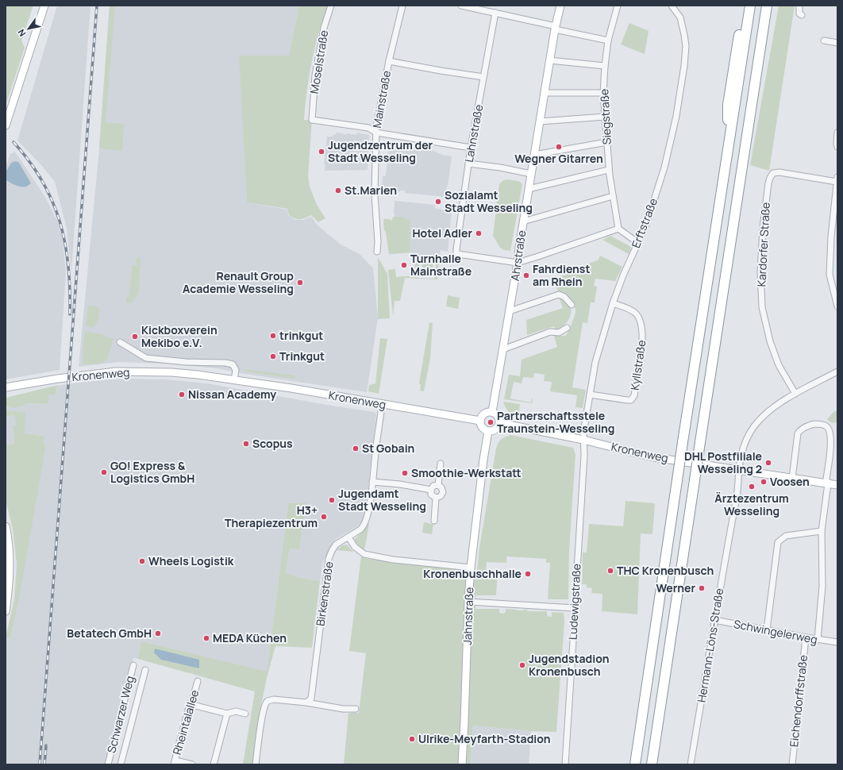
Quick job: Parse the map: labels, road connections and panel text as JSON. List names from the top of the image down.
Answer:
{
  "streets": {
    "street": [
      "Moselstraße",
      "Mainstraße",
      "Siegstraße",
      "Lahnstraße",
      "Erftstraße",
      "Kardorfer Straße",
      "Ahrstraße",
      "Kyllstraße",
      "Kronenweg",
      "Birkenstraße",
      "Ludewigstraße",
      "Jahnstraße",
      "Schwingelerweg",
      "Hermann-Löns-Straße",
      "Eichendorffstraße",
      "Schwarzer Weg",
      "Rheintalallee"
    ]
  },
  "crossings": [
    ["Moselstraße", "Mainstraße"],
    ["Lahnstraße", "Ahrstraße"],
    ["Erftstraße", "Kyllstraße"],
    ["Erftstraße", "Kronenweg"],
    ["Erftstraße", "Ludewigstraße"],
    ["Kardorfer Straße", "Hermann-Löns-Straße"],
    ["Ahrstraße", "Kronenweg"],
    ["Ahrstraße", "Jahnstraße"],
    ["Kronenweg", "Birkenstraße"],
    ["Kronenweg", "Ludewigstraße"],
    ["Kronenweg", "Jahnstraße"],
    ["Kronenweg", "Hermann-Löns-Straße"],
    ["Schwingelerweg", "Hermann-Löns-Straße"],
    ["Schwingelerweg", "Eichendorffstraße"]
  ],
  "places": [
    "Wegner Gitarren",
    "Jugendzentrum der Stadt Wesseling",
    "St.Marien",
    "Sozialamt Stadt Wesseling",
    "Hotel Adler",
    "Turnhalle Mainstraße",
    "Fahrdienst am Rhein",
    "Renault Group Academie Wesseling",
    "trinkgut",
    "Kickboxverein Mekibo e.V.",
    "Trinkgut",
    "Nissan Academy",
    "Partnerschaftsstele Traunstein-Wesseling",
    "Scopus",
    "St Gobain",
    "DHL Postfiliale Wesseling 2",
    "GO! Express & Logistics GmbH",
    "Smoothie-Werkstatt",
    "Voosen",
    "Ärztezentrum Wesseling",
    "Jugendamt Stadt Wesseling",
    "H3+ Therapiezentrum",
    "Wheels Logistik",
    "THC Kronenbusch",
    "Kronenbuschhalle",
    "Werner",
    "Betatech GmbH",
    "MEDA Küchen",
    "Jugendstadion Kronenbusch",
    "Ulrike-Meyfarth-Stadion"
  ],
  "north": "bottom left"
}
